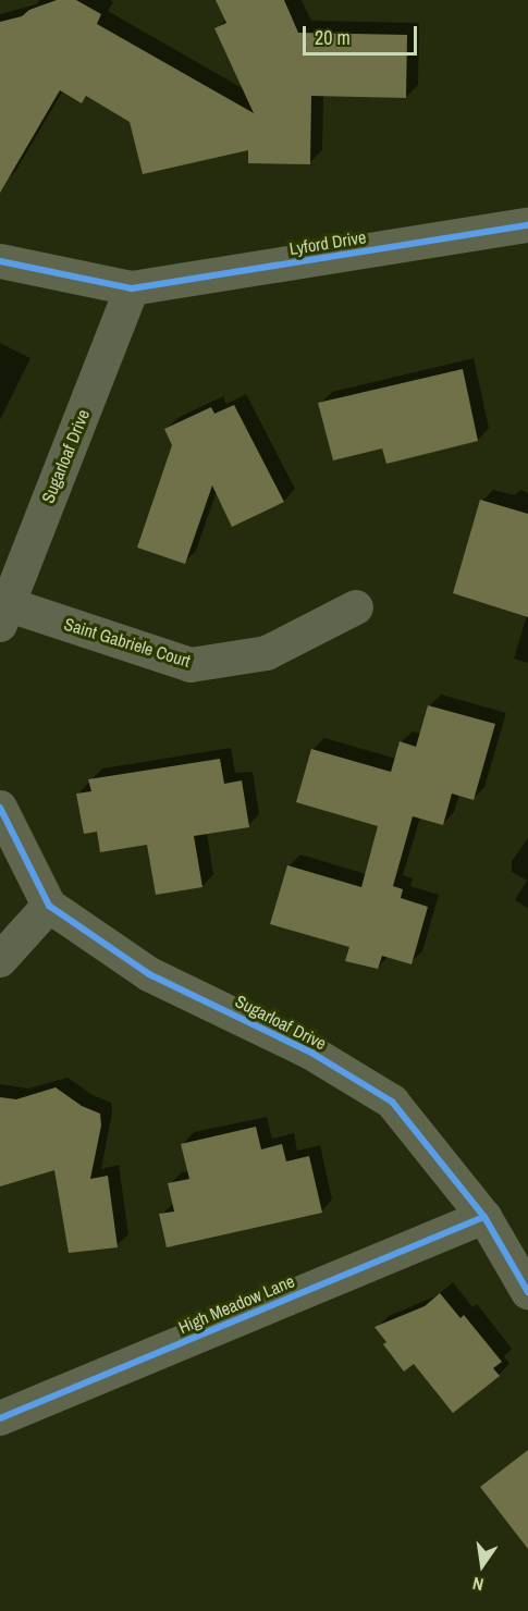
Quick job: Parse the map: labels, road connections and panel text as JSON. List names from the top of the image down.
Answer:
{
  "streets": {
    "street": [
      "Lyford Drive",
      "Sugarloaf Drive",
      "Saint Gabriele Court",
      "High Meadow Lane"
    ]
  },
  "crossings": [
    ["Lyford Drive", "Sugarloaf Drive"],
    ["Sugarloaf Drive", "Saint Gabriele Court"],
    ["Sugarloaf Drive", "High Meadow Lane"]
  ],
  "scale_bar": "20 m",
  "north": "bottom"
}
